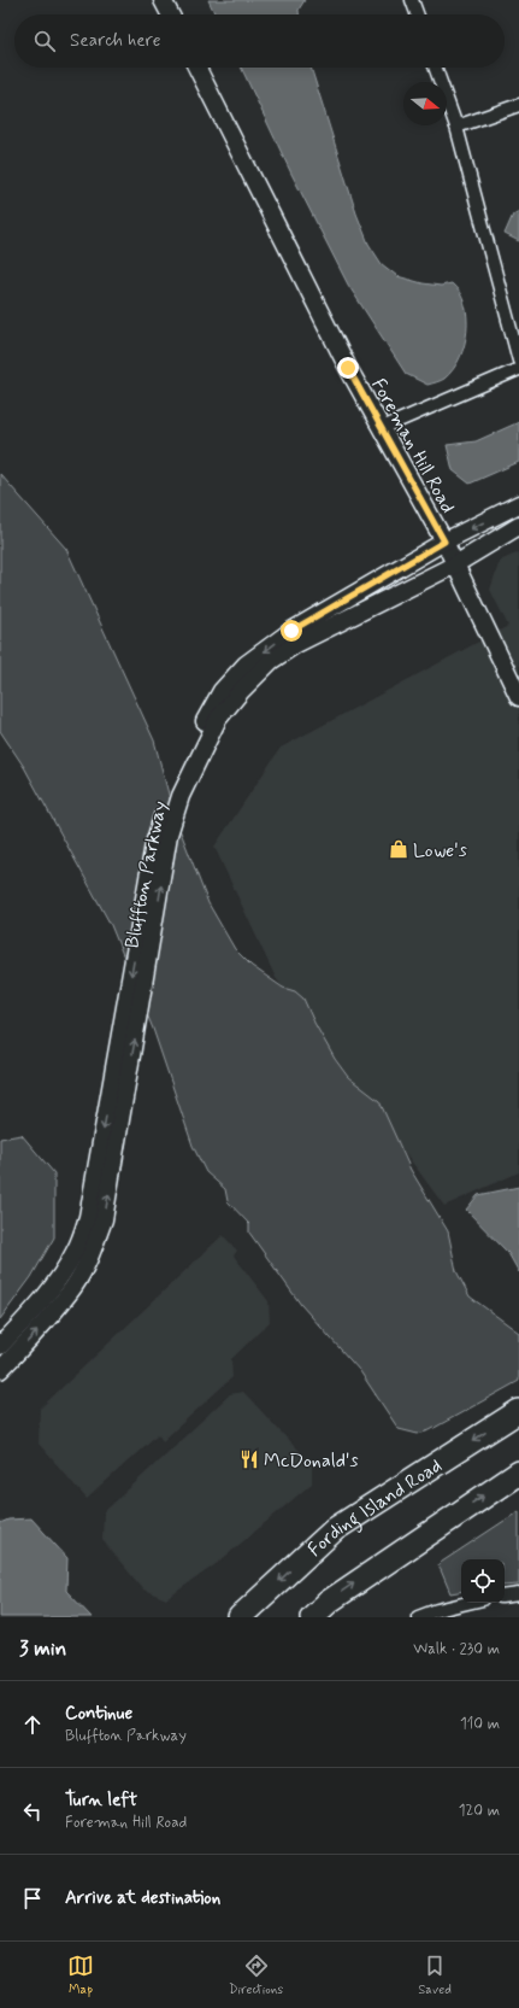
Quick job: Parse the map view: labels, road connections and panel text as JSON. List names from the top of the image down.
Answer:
{
  "streets": {
    "highway": ["Fording Island Road"],
    "main road": ["Foreman Hill Road", "Bluffton Parkway"]
  },
  "crossings": [
    ["Foreman Hill Road", "Bluffton Parkway"]
  ],
  "places": {
    "shop": ["Lowe's"],
    "restaurant": ["McDonald's"]
  },
  "north": "right",
  "page": {
    "search": "Search here",
    "heading": ["3 min", "Walk · 230 m"],
    "list": [
      ["Continue", "Bluffton Parkway", "110 m"],
      ["Turn left", "Foreman Hill Road", "120 m"],
      "Arrive at destination"
    ],
    "nav": ["Map", "Directions", "Saved"]
  }
}
